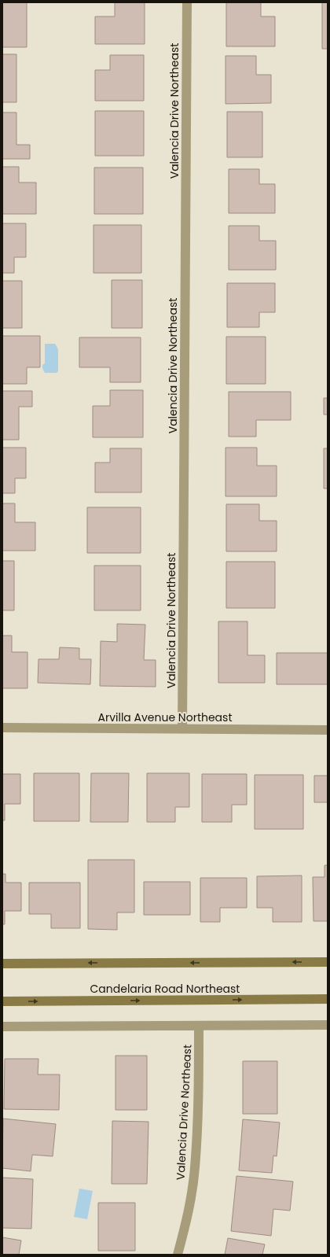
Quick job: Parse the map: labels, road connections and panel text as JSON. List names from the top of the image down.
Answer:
{
  "streets": {
    "main road": ["Candelaria Road Northeast"],
    "street": ["Valencia Drive Northeast", "Arvilla Avenue Northeast"]
  },
  "crossings": [
    ["Valencia Drive Northeast", "Arvilla Avenue Northeast"]
  ]
}
